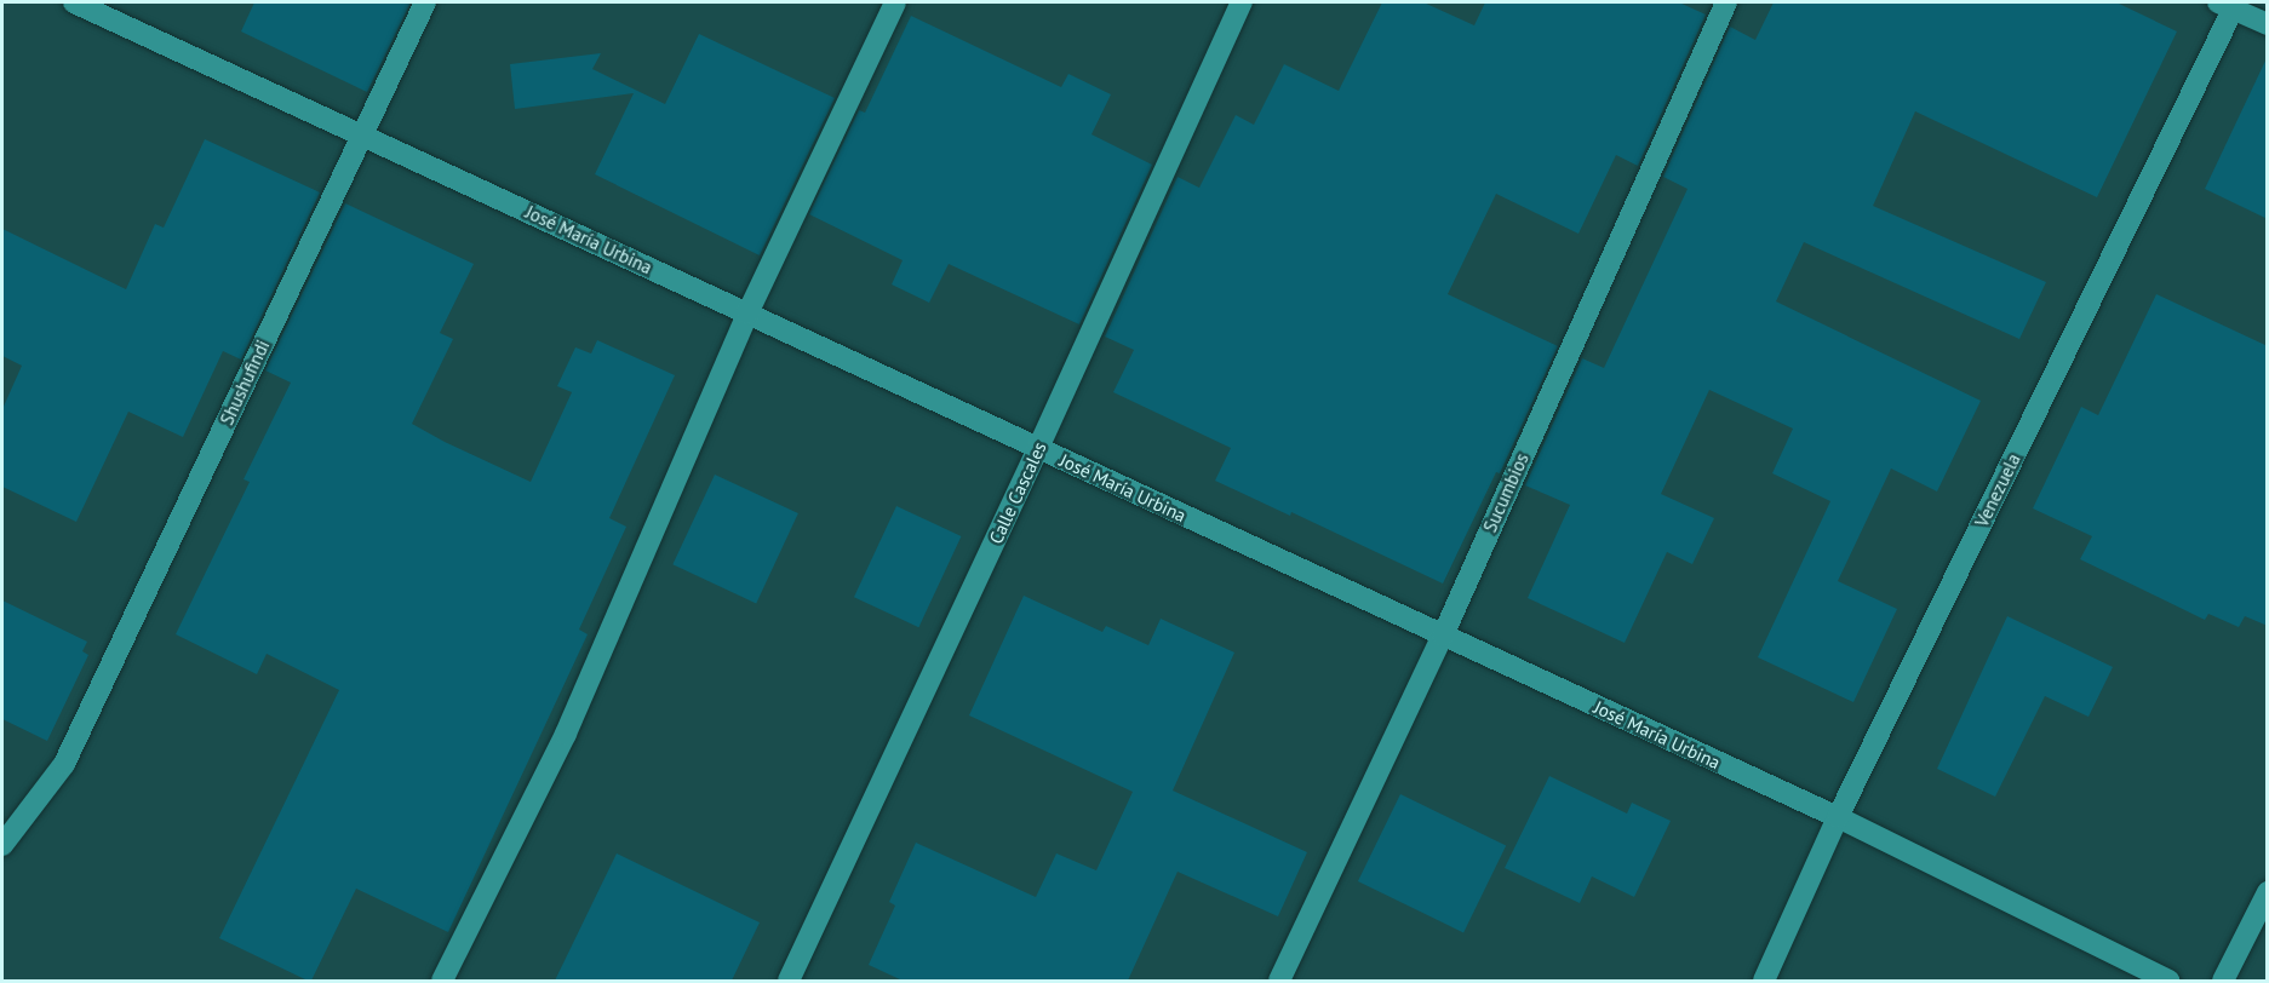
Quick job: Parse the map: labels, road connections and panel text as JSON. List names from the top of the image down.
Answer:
{
  "streets": {
    "street": [
      "José María Urbina",
      "Shushufindi",
      "Venezuela",
      "Calle Cascales",
      "Sucumbios"
    ]
  },
  "crossings": [
    ["José María Urbina", "Shushufindi"],
    ["José María Urbina", "Venezuela"],
    ["José María Urbina", "Calle Cascales"],
    ["José María Urbina", "Sucumbios"]
  ]
}
